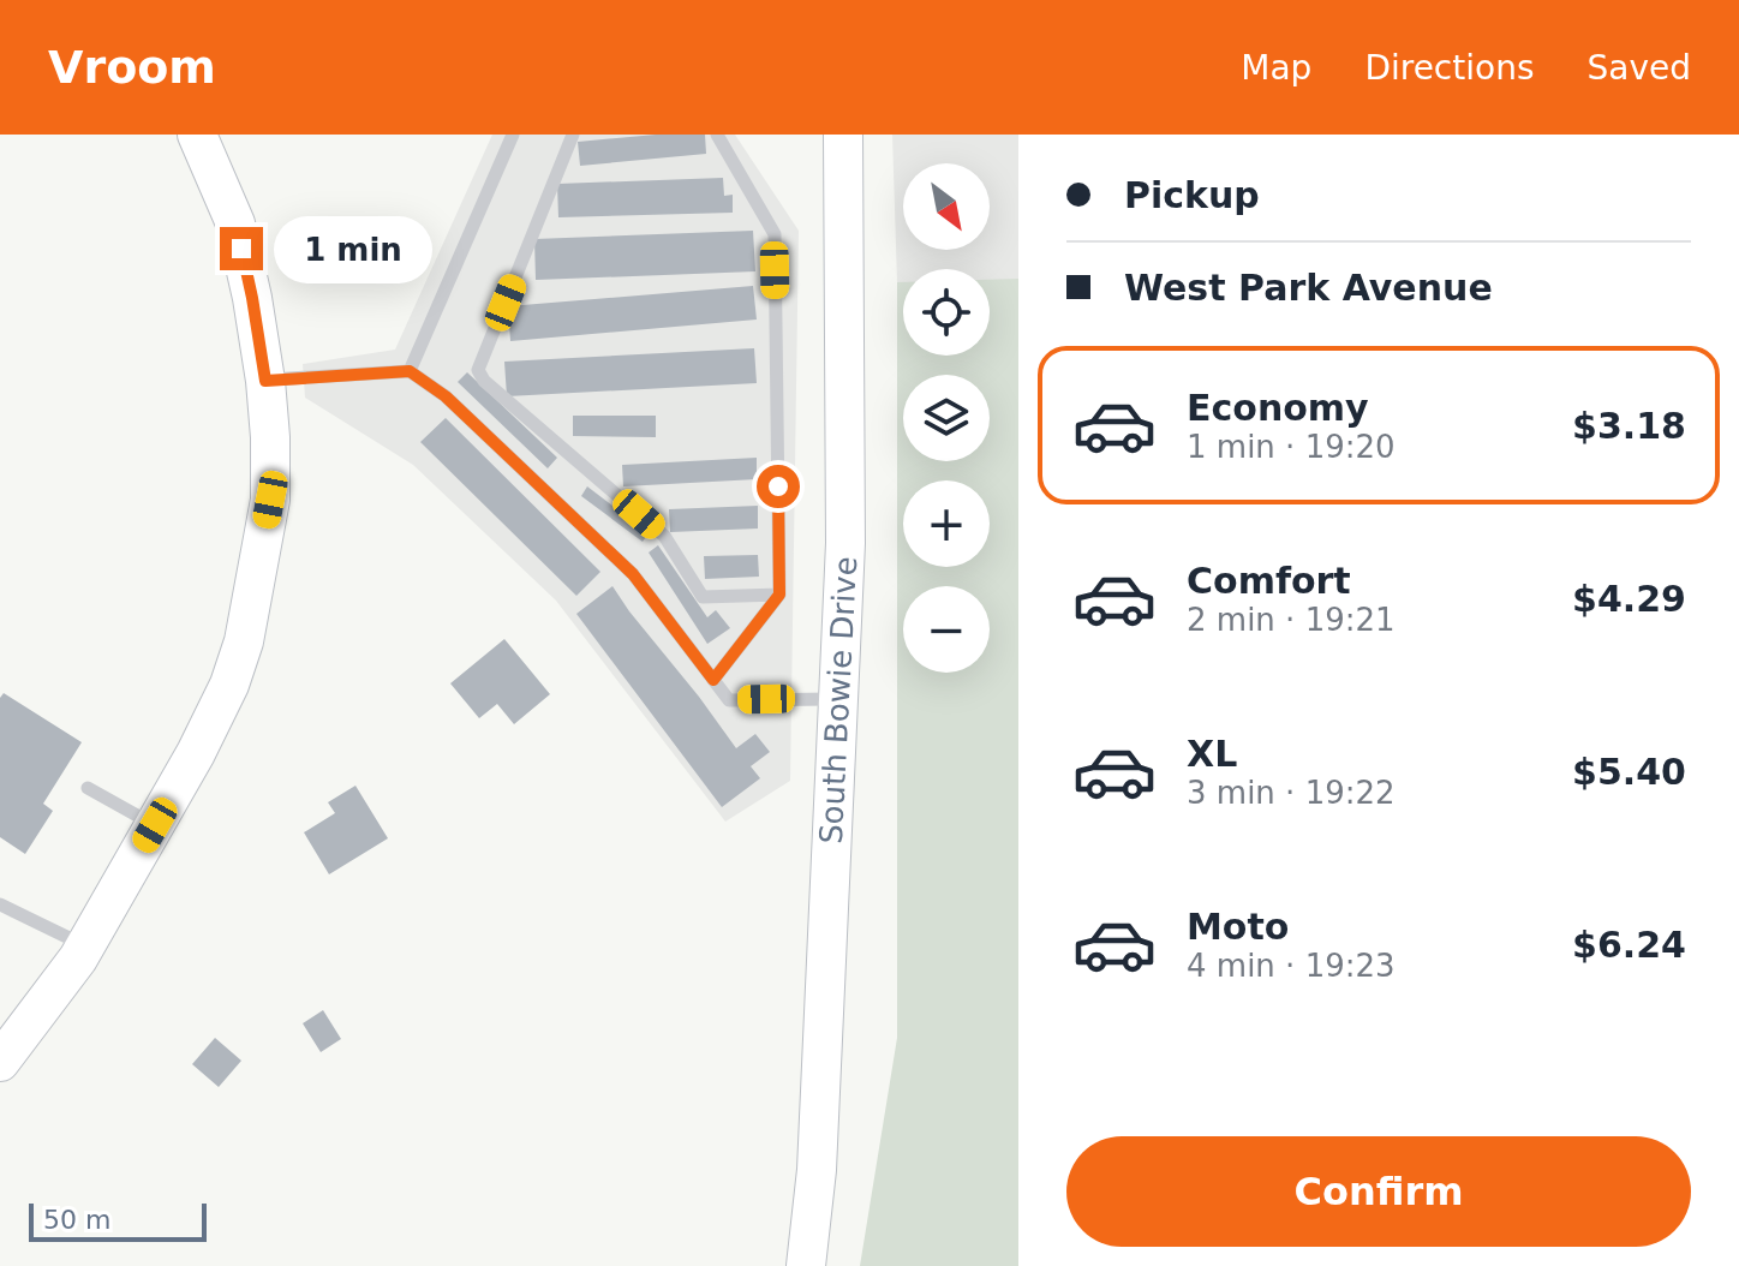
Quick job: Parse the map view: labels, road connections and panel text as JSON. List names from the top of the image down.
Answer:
{
  "streets": {
    "street": ["South Bowie Drive"]
  },
  "scale_bar": "50 m",
  "north": "bottom right",
  "page": {
    "header": "Vroom",
    "nav": ["Map", "Directions", "Saved"],
    "banner": ["Pickup", "West Park Avenue"],
    "map_buttons": ["+", "−"],
    "bubble": "1 min",
    "list": [
      {
        "name": "Economy",
        "note": "1 min · 19:20",
        "value": "$3.18"
      },
      {
        "name": "Comfort",
        "note": "2 min · 19:21",
        "value": "$4.29"
      },
      {
        "name": "XL",
        "note": "3 min · 19:22",
        "value": "$5.40"
      },
      {
        "name": "Moto",
        "note": "4 min · 19:23",
        "value": "$6.24"
      }
    ],
    "buttons": "Confirm",
    "scale": "50 m"
  }
}
